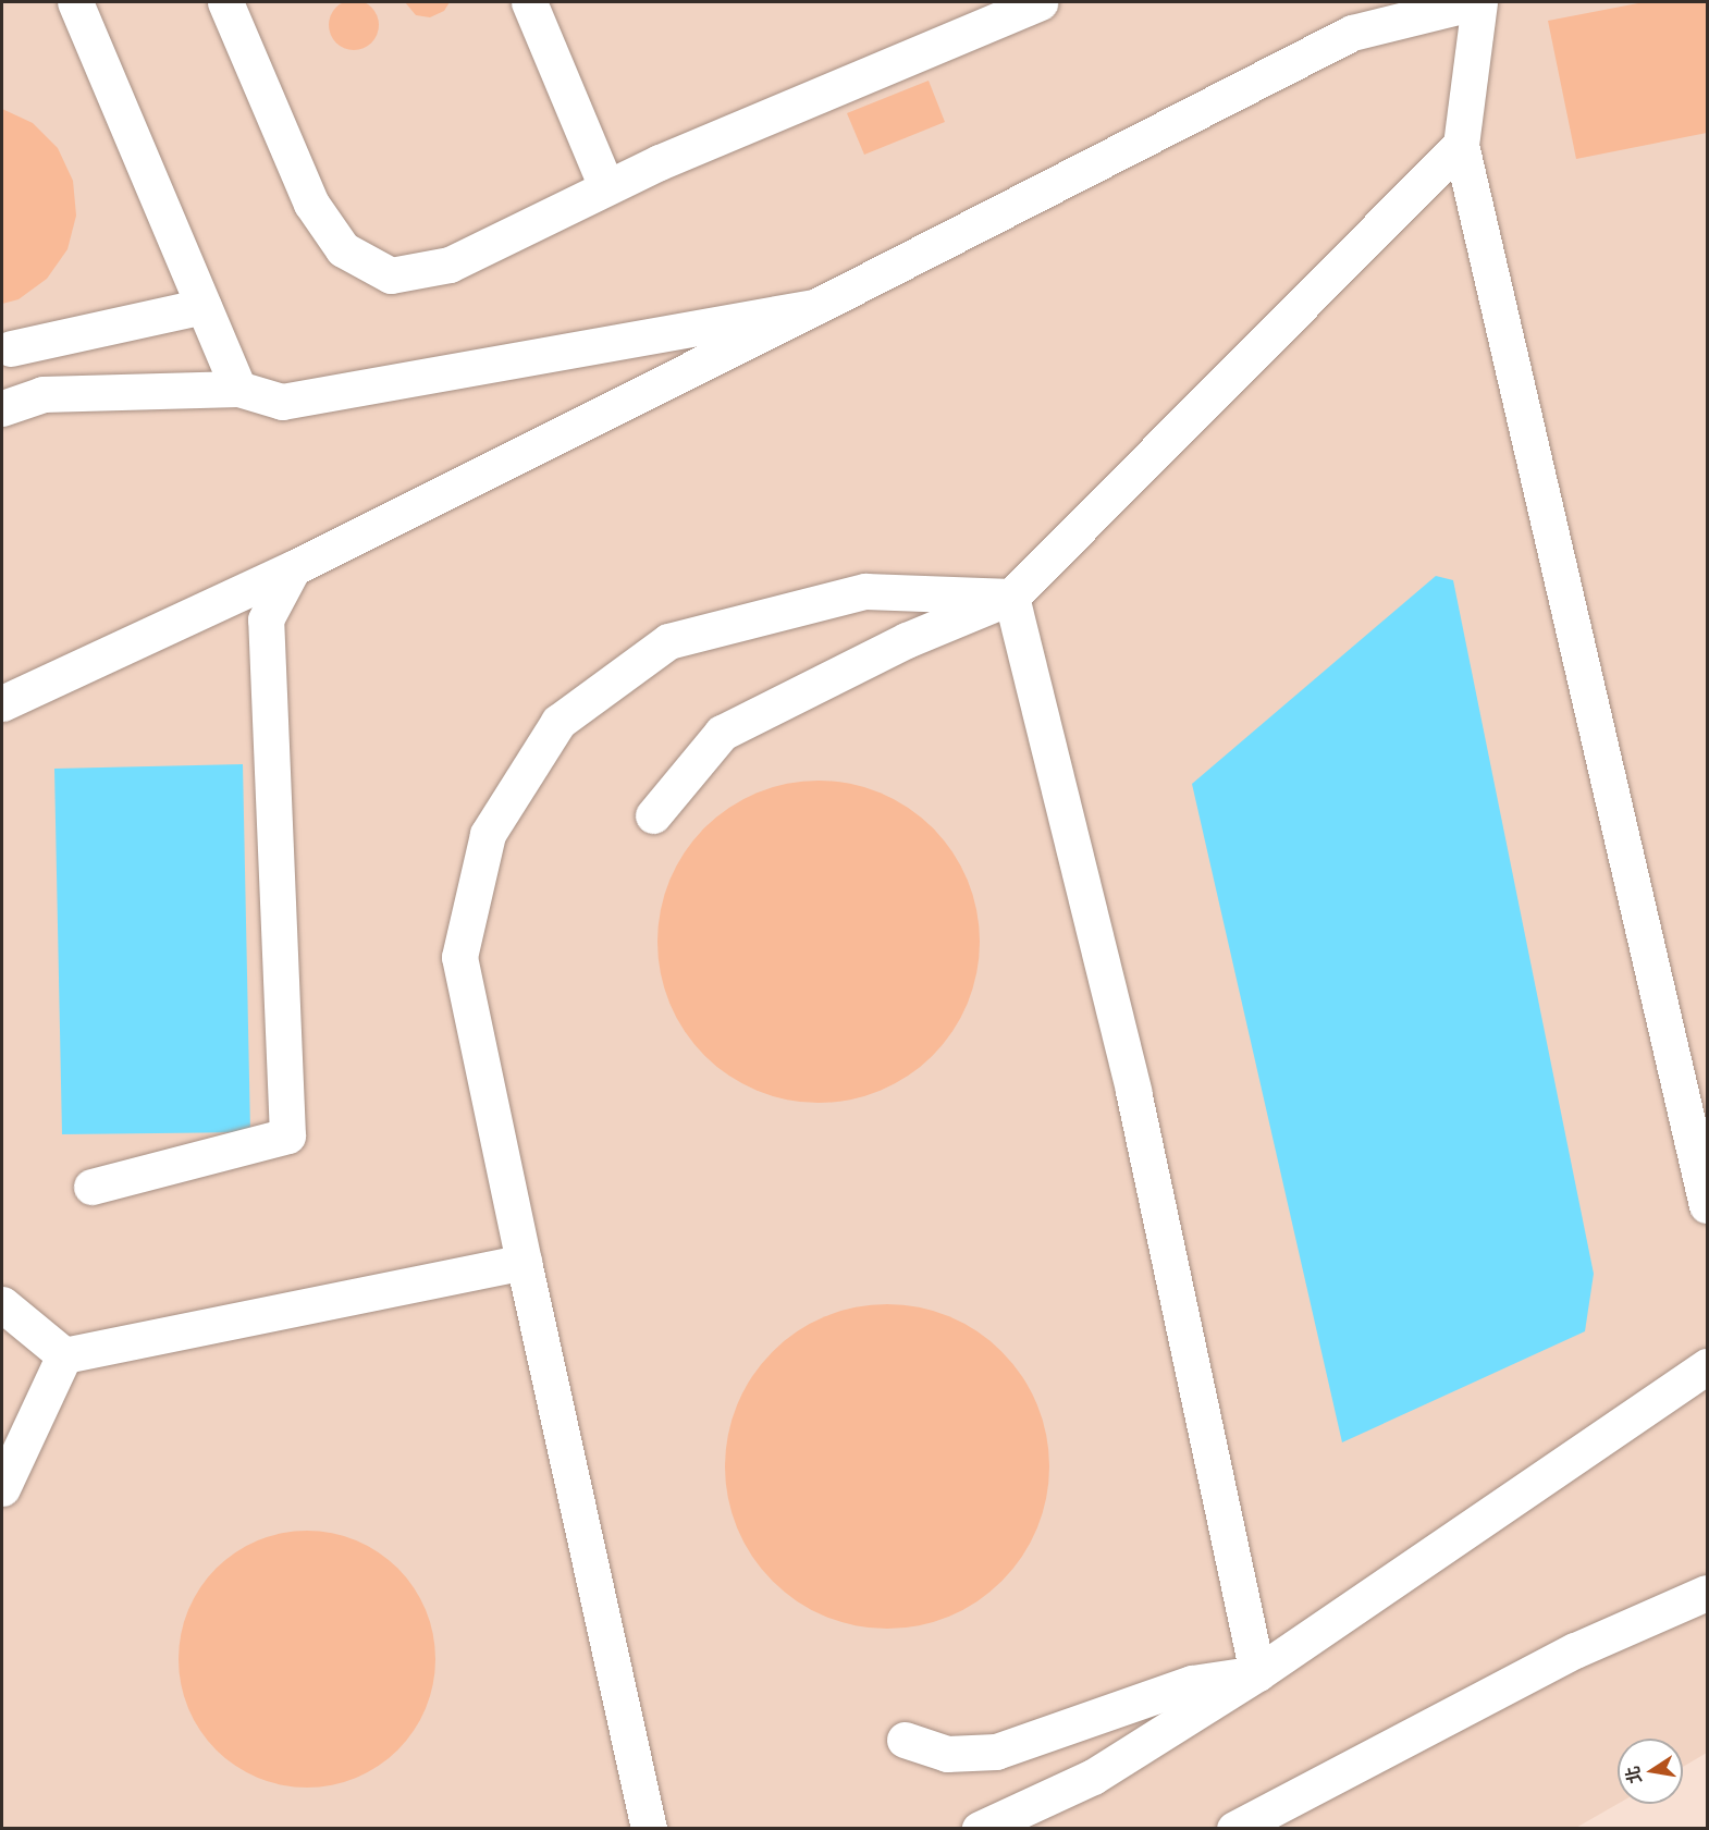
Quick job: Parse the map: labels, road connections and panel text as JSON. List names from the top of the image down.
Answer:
{
  "north": "left"
}
